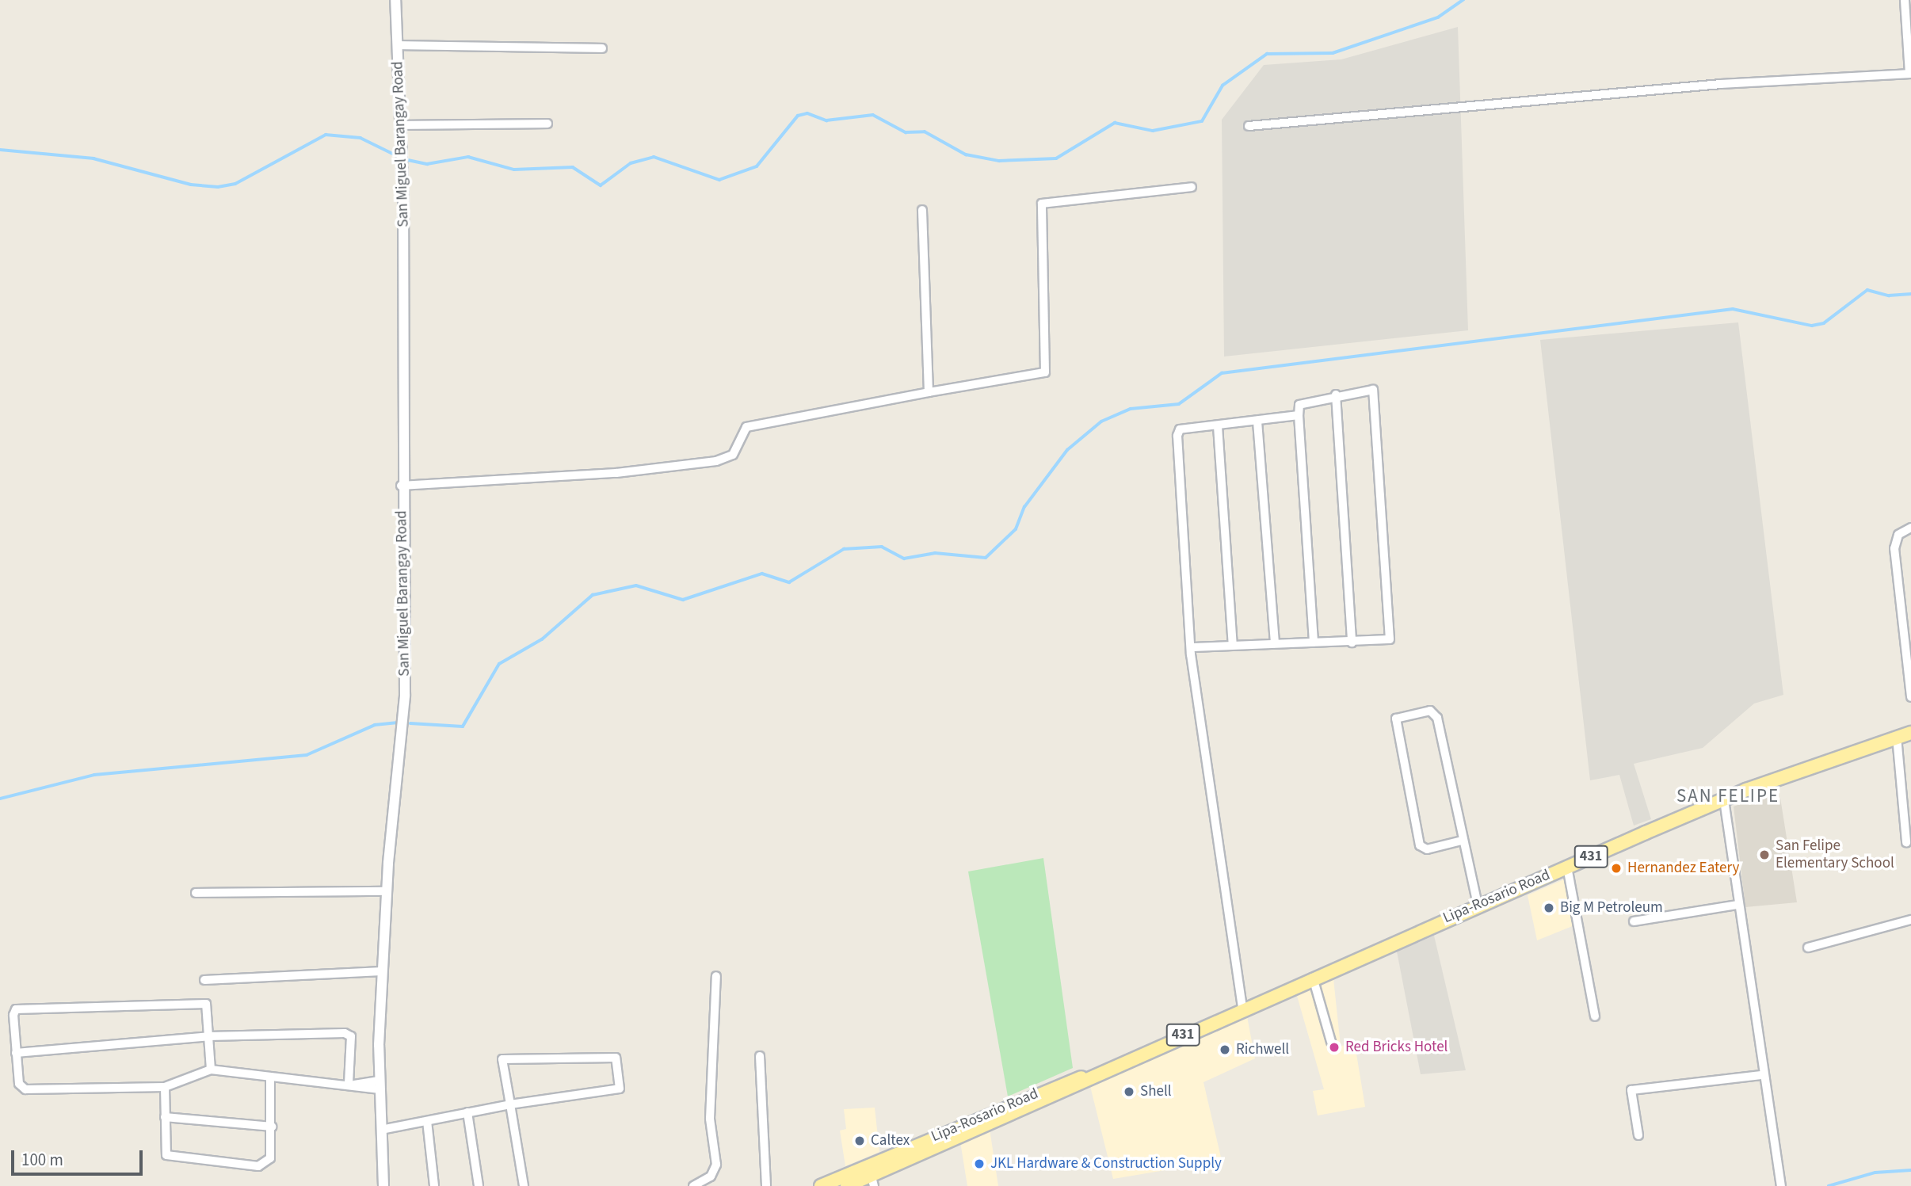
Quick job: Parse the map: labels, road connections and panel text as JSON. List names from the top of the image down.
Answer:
{
  "streets": {
    "main road": ["431", "Lipa-Rosario Road"],
    "street": ["San Miguel Barangay Road"]
  },
  "districts": ["SAN FELIPE"],
  "places": [
    "San Felipe Elementary School",
    "Hernandez Eatery",
    "Big M Petroleum",
    "Red Bricks Hotel",
    "Richwell",
    "Shell",
    "Caltex",
    "JKL Hardware & Construction Supply"
  ],
  "scale_bar": "100 m"
}
